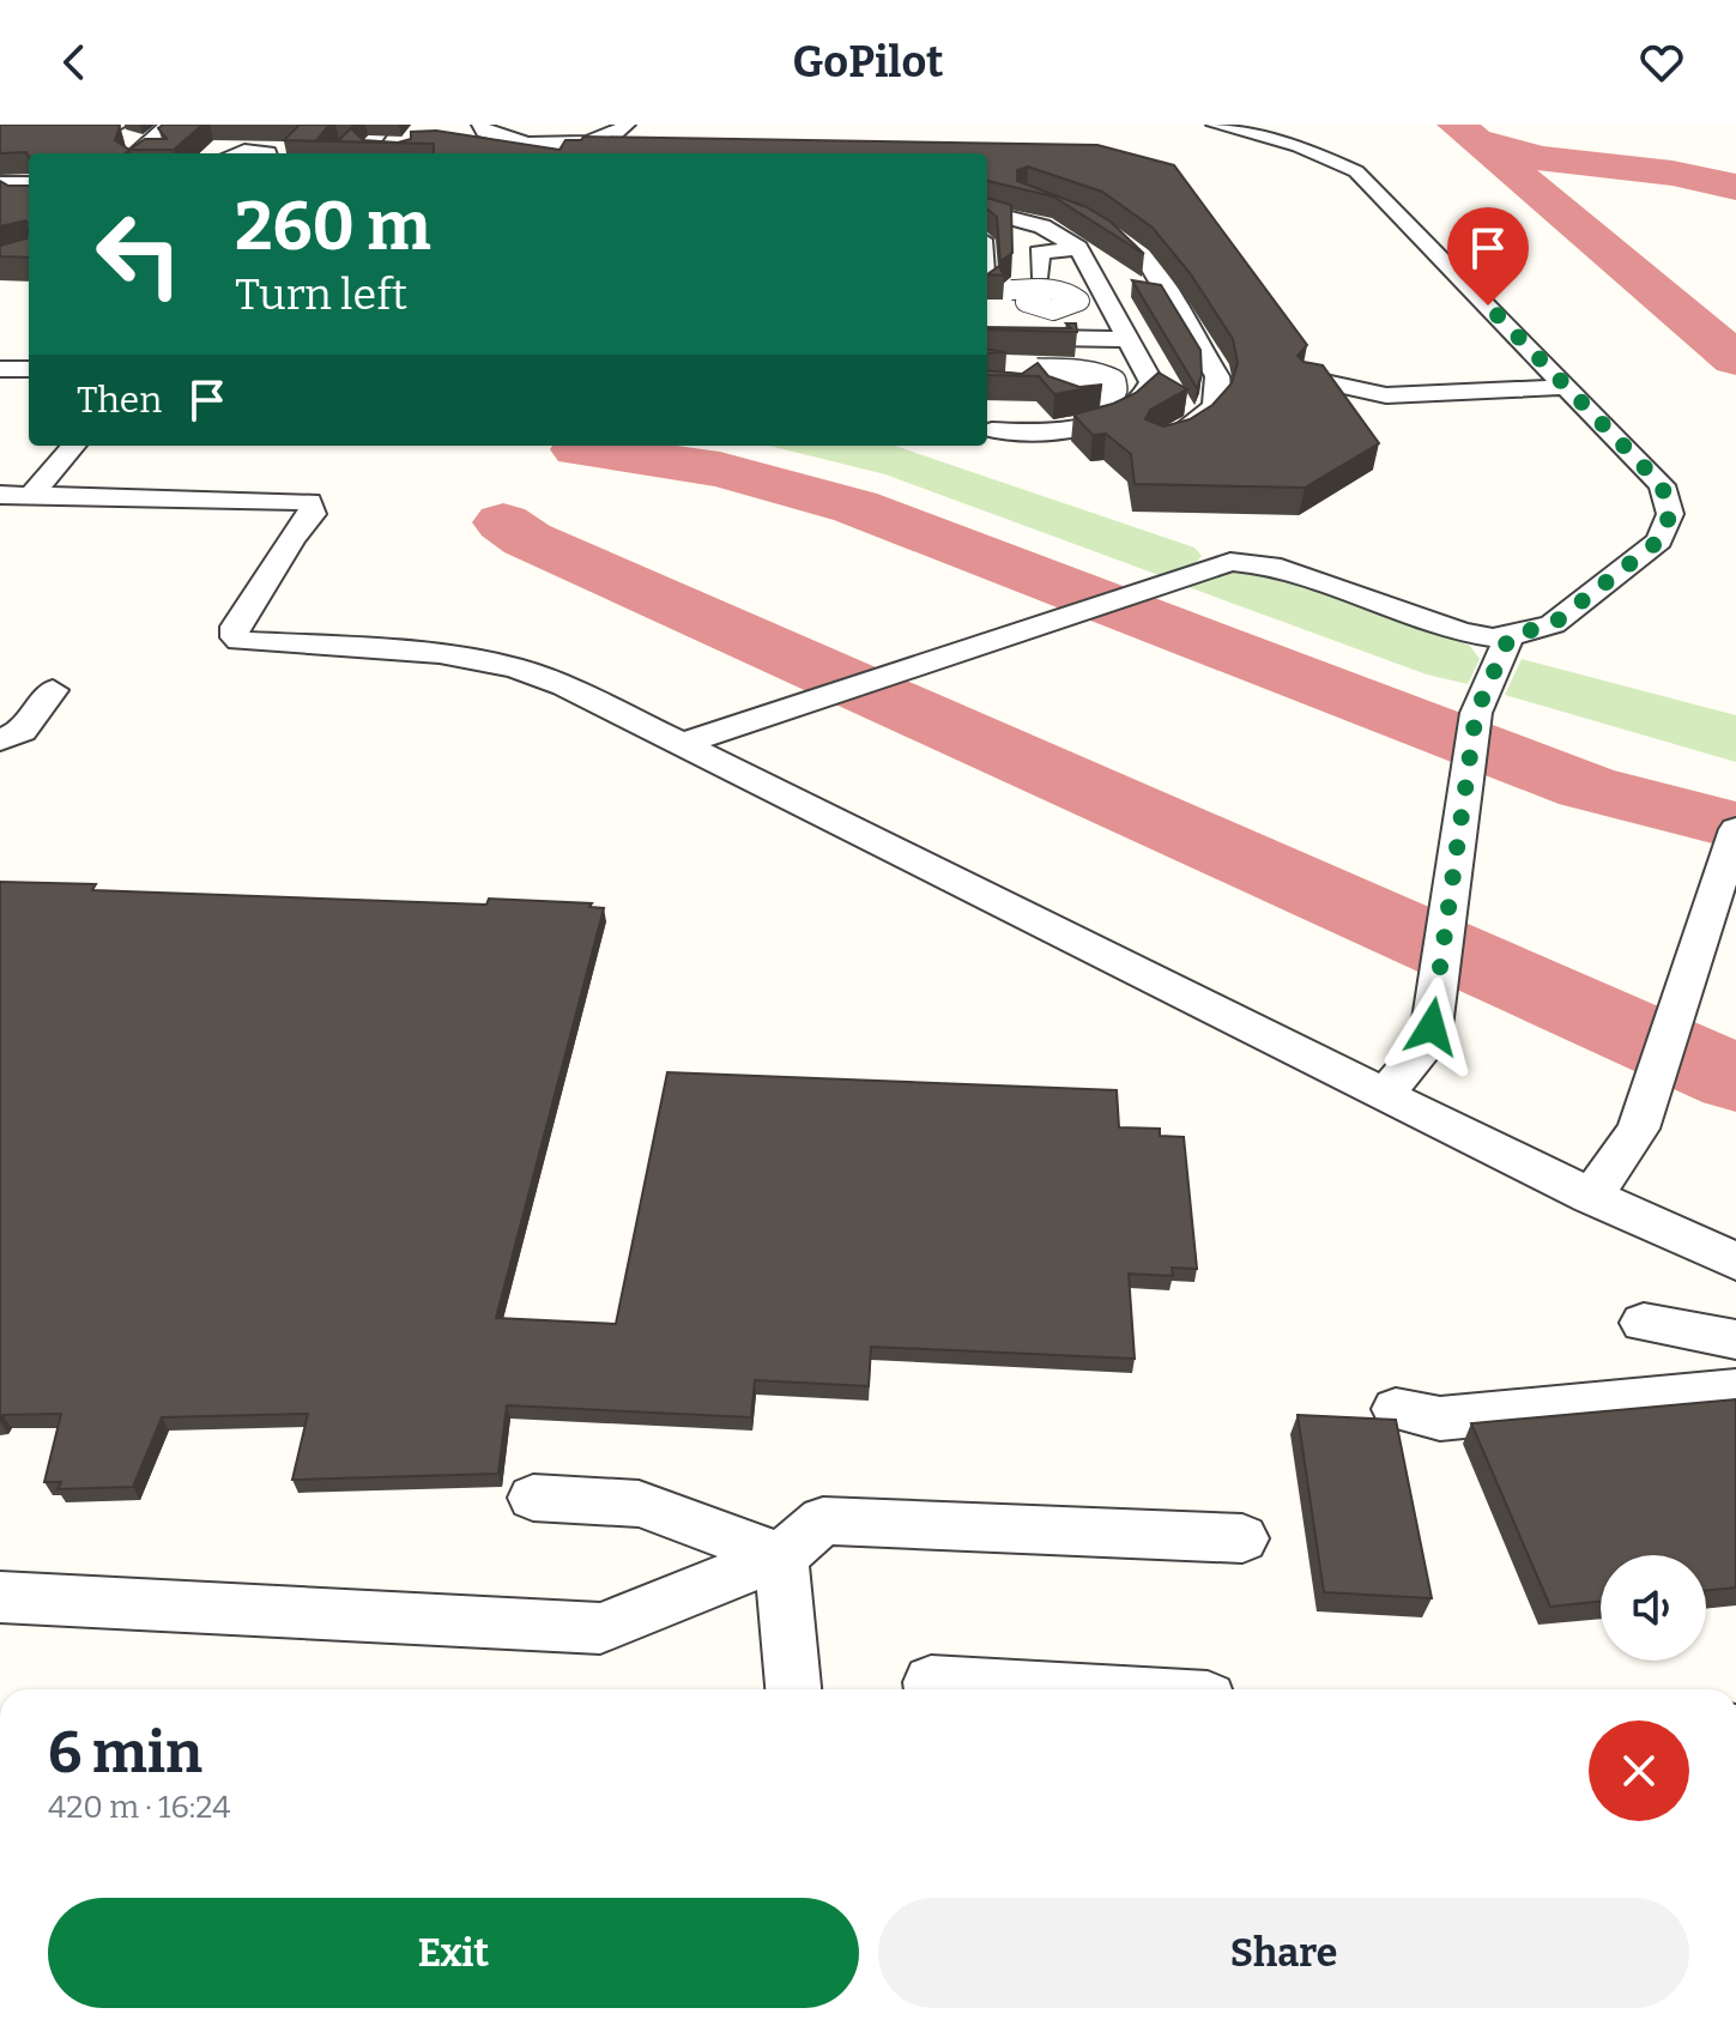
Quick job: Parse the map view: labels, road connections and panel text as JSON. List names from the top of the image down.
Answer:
{
  "page": {
    "header": "GoPilot",
    "turn": ["260 m", "Turn left"],
    "then": "Then",
    "heading": ["6 min", "420 m · 16:24"],
    "buttons": ["Exit", "Share"]
  }
}
